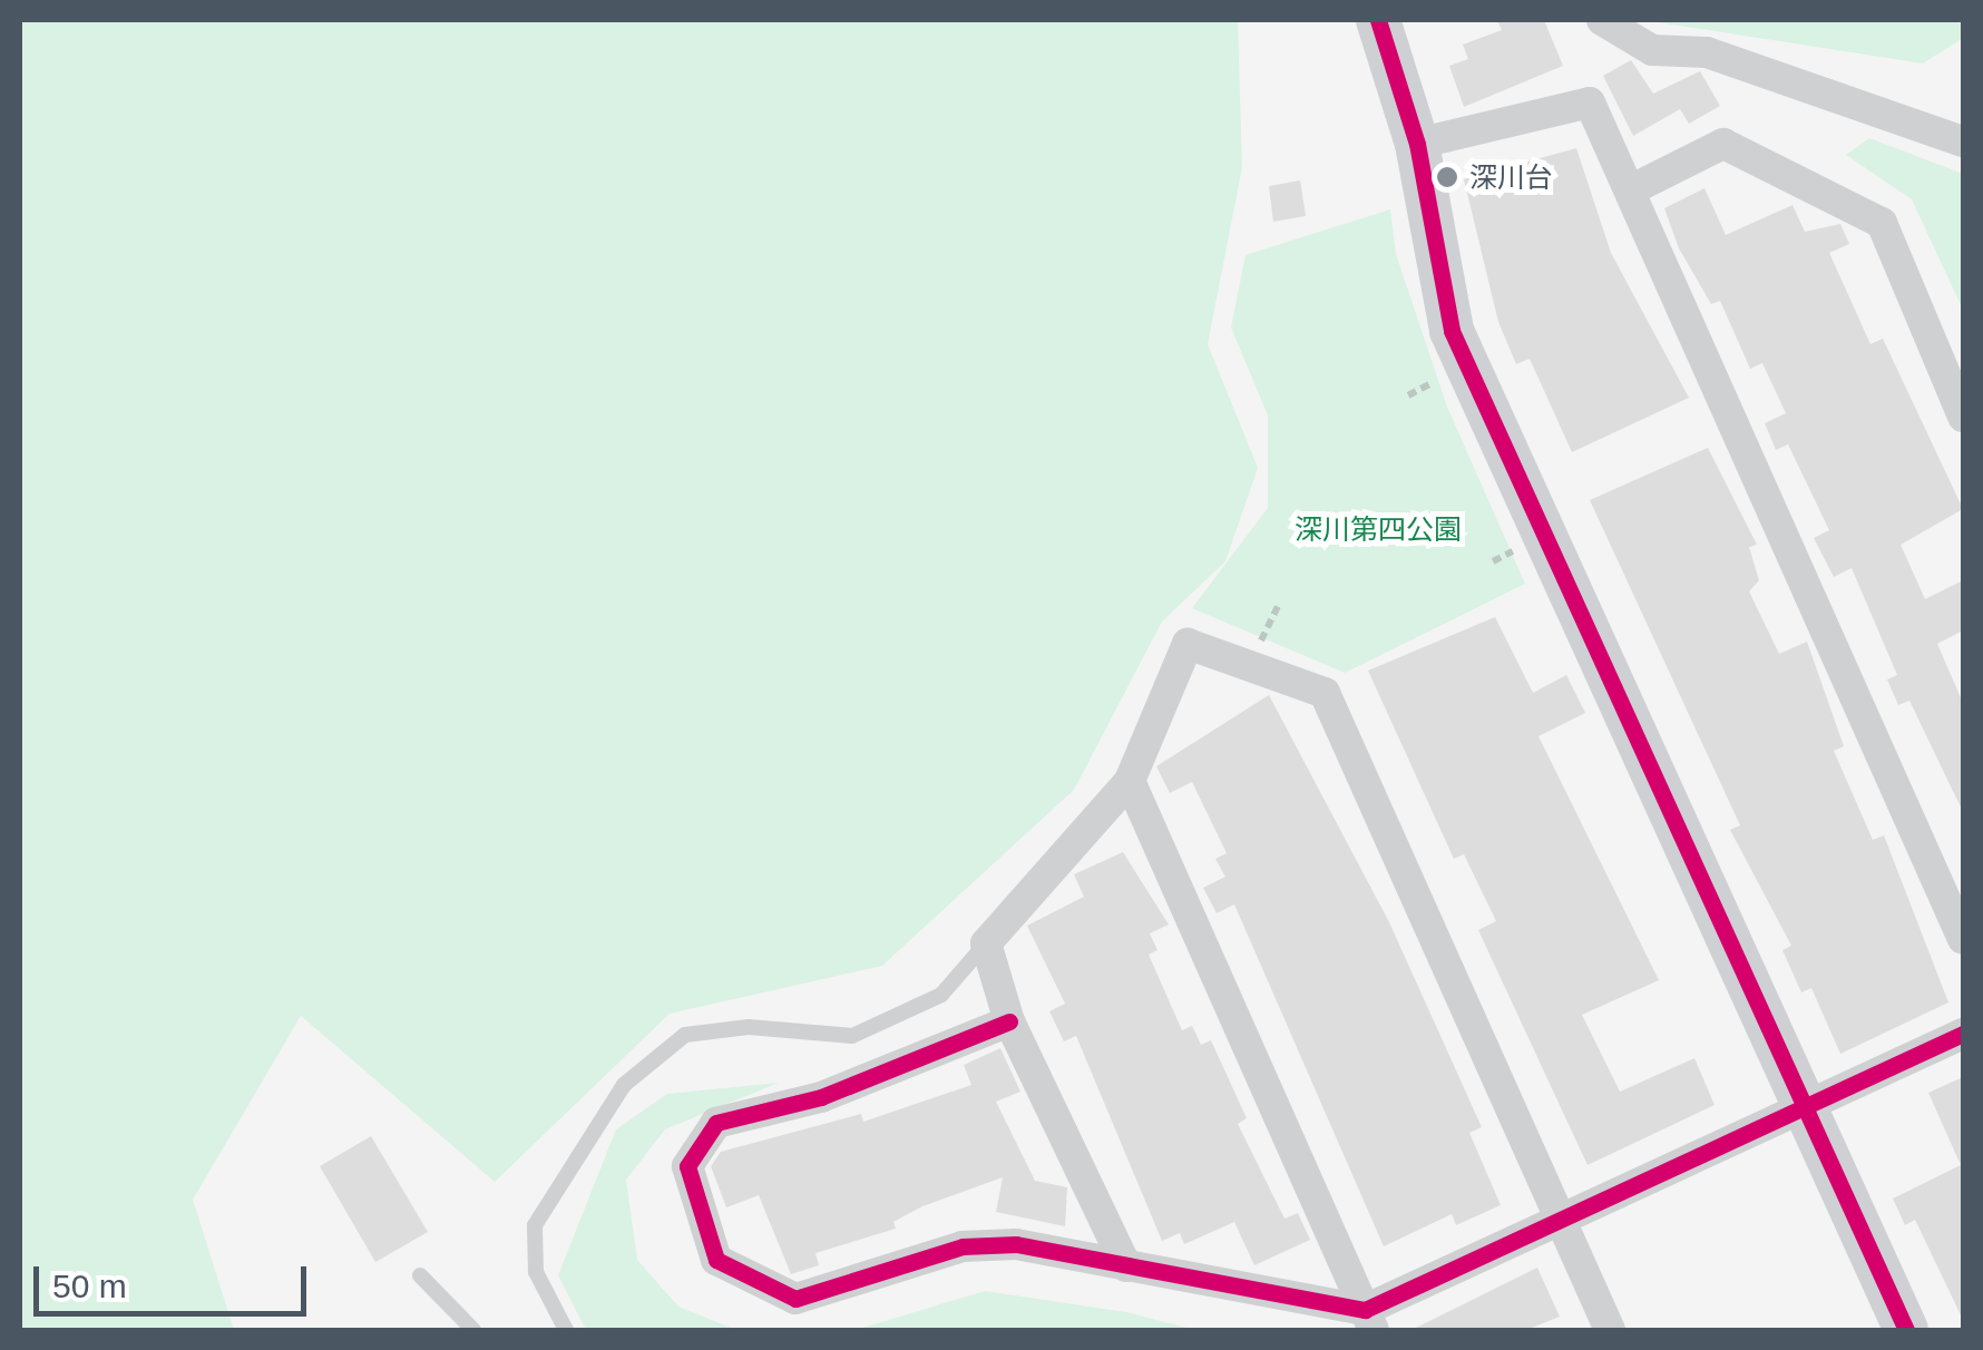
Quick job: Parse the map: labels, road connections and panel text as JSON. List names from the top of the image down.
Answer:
{
  "parks": ["深川第四公園"],
  "places": ["深川台"],
  "scale_bar": "50 m"
}
